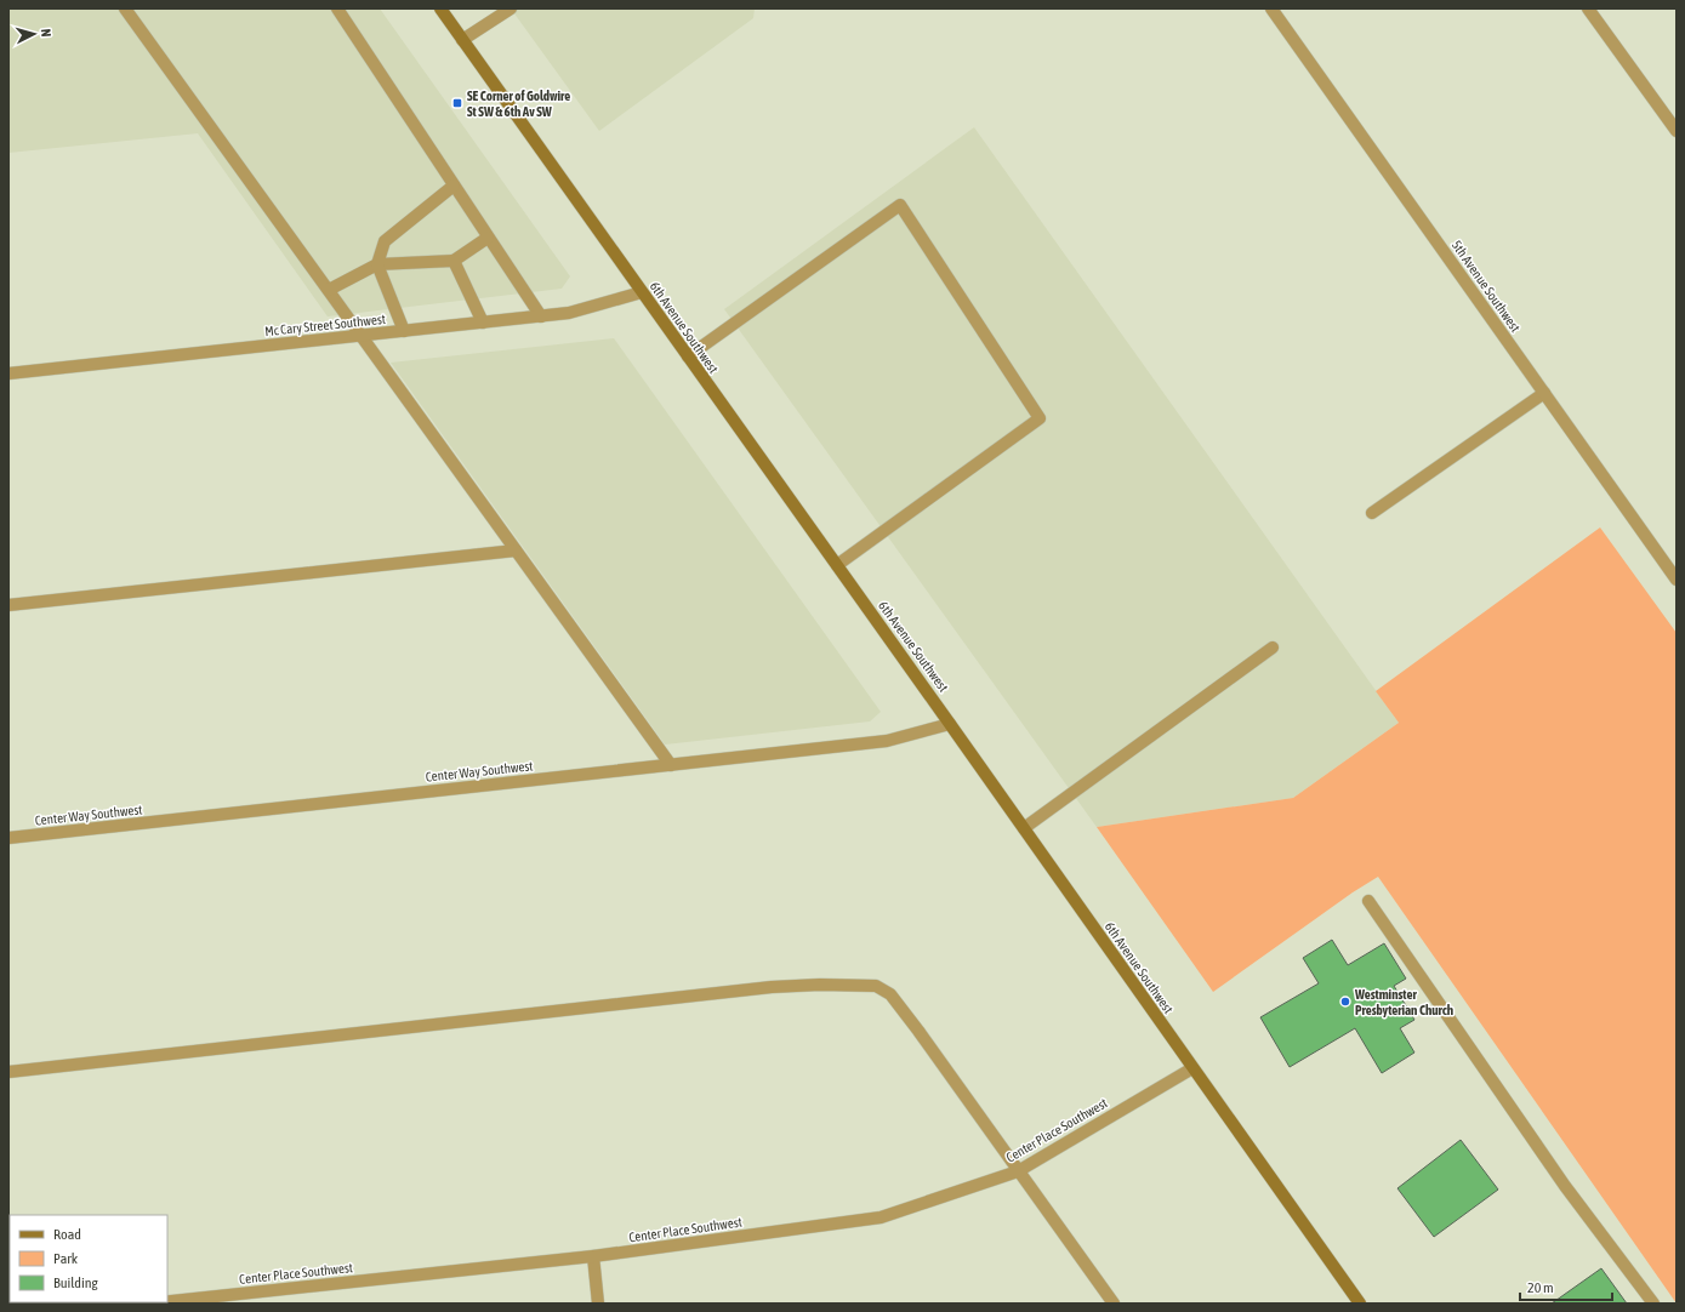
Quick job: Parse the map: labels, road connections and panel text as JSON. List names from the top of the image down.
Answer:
{
  "streets": {
    "main road": ["6th Avenue Southwest"],
    "street": [
      "5th Avenue Southwest",
      "Mc Cary Street Southwest",
      "Center Way Southwest",
      "Center Place Southwest"
    ]
  },
  "crossings": [
    ["Mc Cary Street Southwest", "6th Avenue Southwest"],
    ["6th Avenue Southwest", "Center Way Southwest"],
    ["6th Avenue Southwest", "Center Place Southwest"]
  ],
  "places": {
    "transit": ["SE Corner of Goldwire St SW & 6th Av SW"],
    "other": ["Westminster Presbyterian Church"]
  },
  "legend": ["Road", "Park", "Building"],
  "scale_bar": "20 m",
  "north": "right"
}
